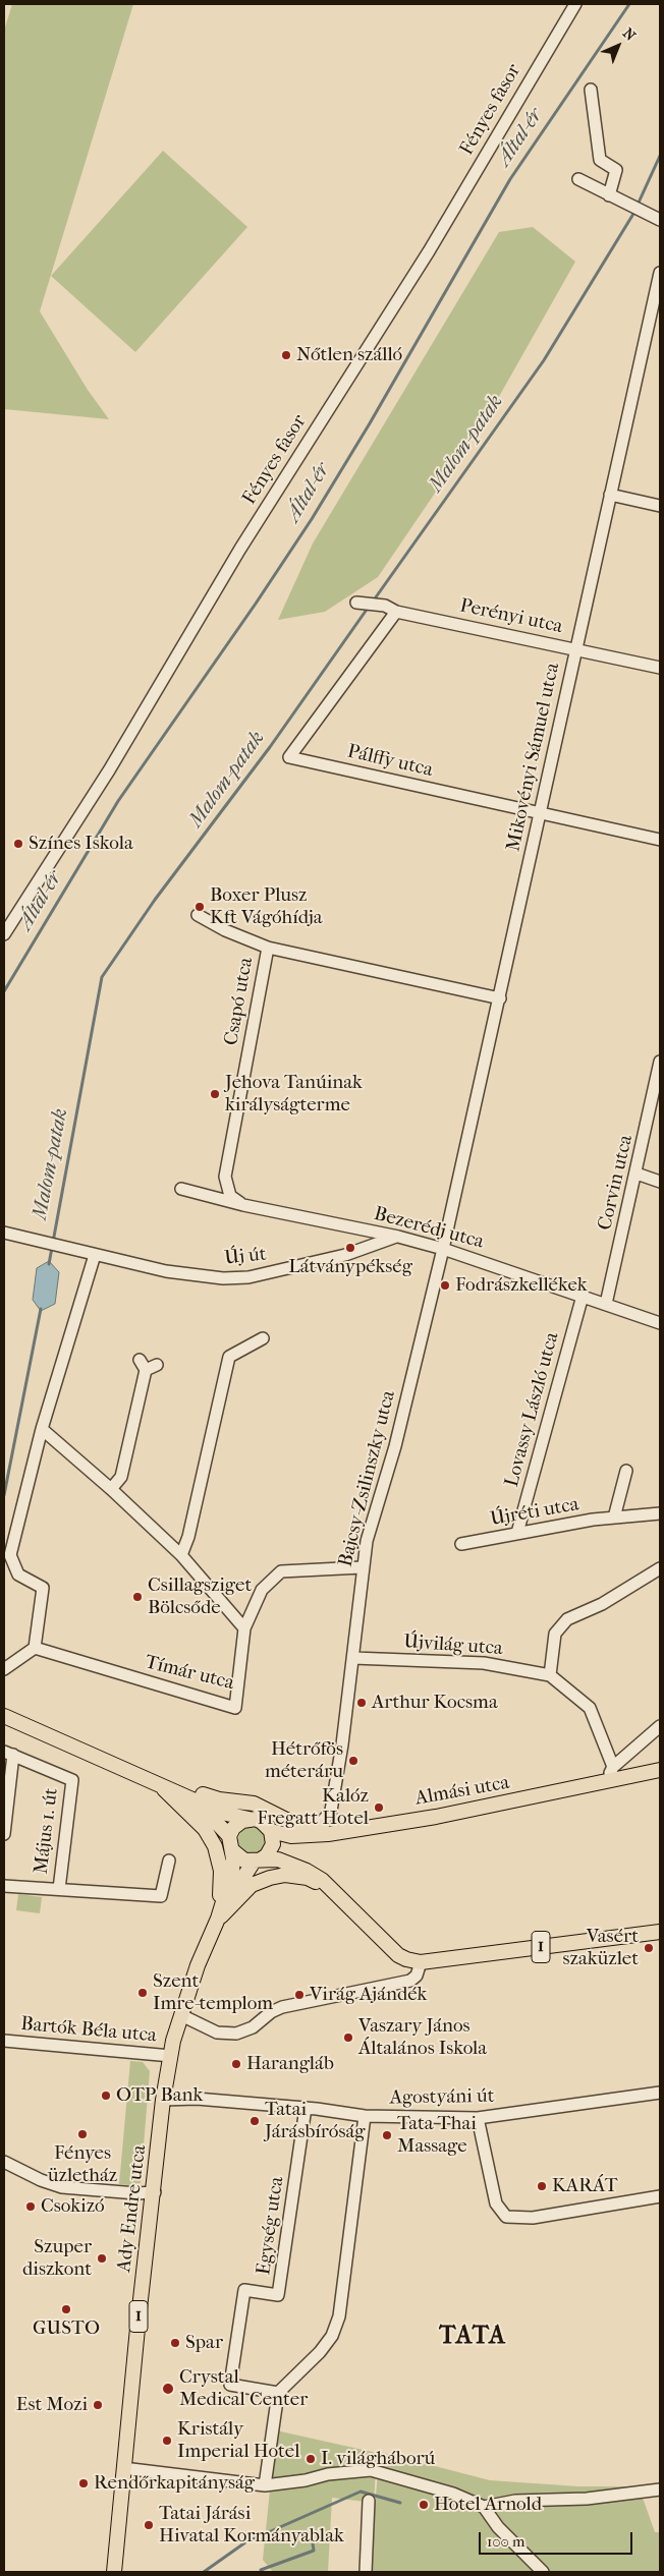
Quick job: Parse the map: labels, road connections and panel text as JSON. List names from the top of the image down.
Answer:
{
  "streets": {
    "main road": ["Almási utca", "1", "Ady Endre utca"],
    "street": [
      "Fényes fasor",
      "Perényi utca",
      "Mikovényi Sámuel utca",
      "Pálffy utca",
      "Csapó utca",
      "Corvin utca",
      "Bezerédj utca",
      "Új út",
      "Lovassy László utca",
      "Bajcsy-Zsilinszky utca",
      "Újréti utca",
      "Újvilág utca",
      "Tímár utca",
      "Május 1. út",
      "Bartók Béla utca",
      "Agostyáni út",
      "Egység utca"
    ]
  },
  "crossings": [
    ["Perényi utca", "Mikovényi Sámuel utca"],
    ["Perényi utca", "Pálffy utca"],
    ["Mikovényi Sámuel utca", "Pálffy utca"],
    ["Mikovényi Sámuel utca", "Csapó utca"],
    ["Mikovényi Sámuel utca", "Bezerédj utca"],
    ["Mikovényi Sámuel utca", "Bajcsy-Zsilinszky utca"],
    ["Csapó utca", "Bezerédj utca"],
    ["Corvin utca", "Bezerédj utca"],
    ["Bezerédj utca", "Új út"],
    ["Bezerédj utca", "Lovassy László utca"],
    ["Bezerédj utca", "Bajcsy-Zsilinszky utca"],
    ["Lovassy László utca", "Újréti utca"],
    ["Bajcsy-Zsilinszky utca", "Újvilág utca"],
    ["Bajcsy-Zsilinszky utca", "Tímár utca"],
    ["Almási utca", "1"],
    ["1", "Ady Endre utca"],
    ["Bartók Béla utca", "Ady Endre utca"],
    ["Agostyáni út", "Ady Endre utca"],
    ["Agostyáni út", "Egység utca"]
  ],
  "districts": ["TATA"],
  "water": ["Által-ér", "Malom-patak"],
  "places": [
    "Nőtlen szálló",
    "Színes Iskola",
    "Boxer Plusz Kft Vágóhídja",
    "Jehova Tanúinak királyságterme",
    "Látványpékség",
    "Fodrászkellékek",
    "Csillagsziget Bölcsőde",
    "Arthur Kocsma",
    "Hétrőfös méteráru",
    "Kalóz Fregatt Hotel",
    "Vasért szaküzlet",
    "Szent Imre-templom",
    "Virág Ajándék",
    "Vaszary János Általános Iskola",
    "Harangláb",
    "OTP Bank",
    "Tatai Járásbíróság",
    "Fényes üzletház",
    "Tata Thai Massage",
    "KARÁT",
    "Csokizó",
    "Szuper diszkont",
    "GUSTO",
    "Spar",
    "Crystal Medical Center",
    "Est Mozi",
    "Kristály Imperial Hotel",
    "I. világháború",
    "Rendőrkapitányság",
    "Hotel Arnold",
    "Tatai Járási Hivatal Kormányablak"
  ],
  "scale_bar": "100 m",
  "north": "top right"
}
